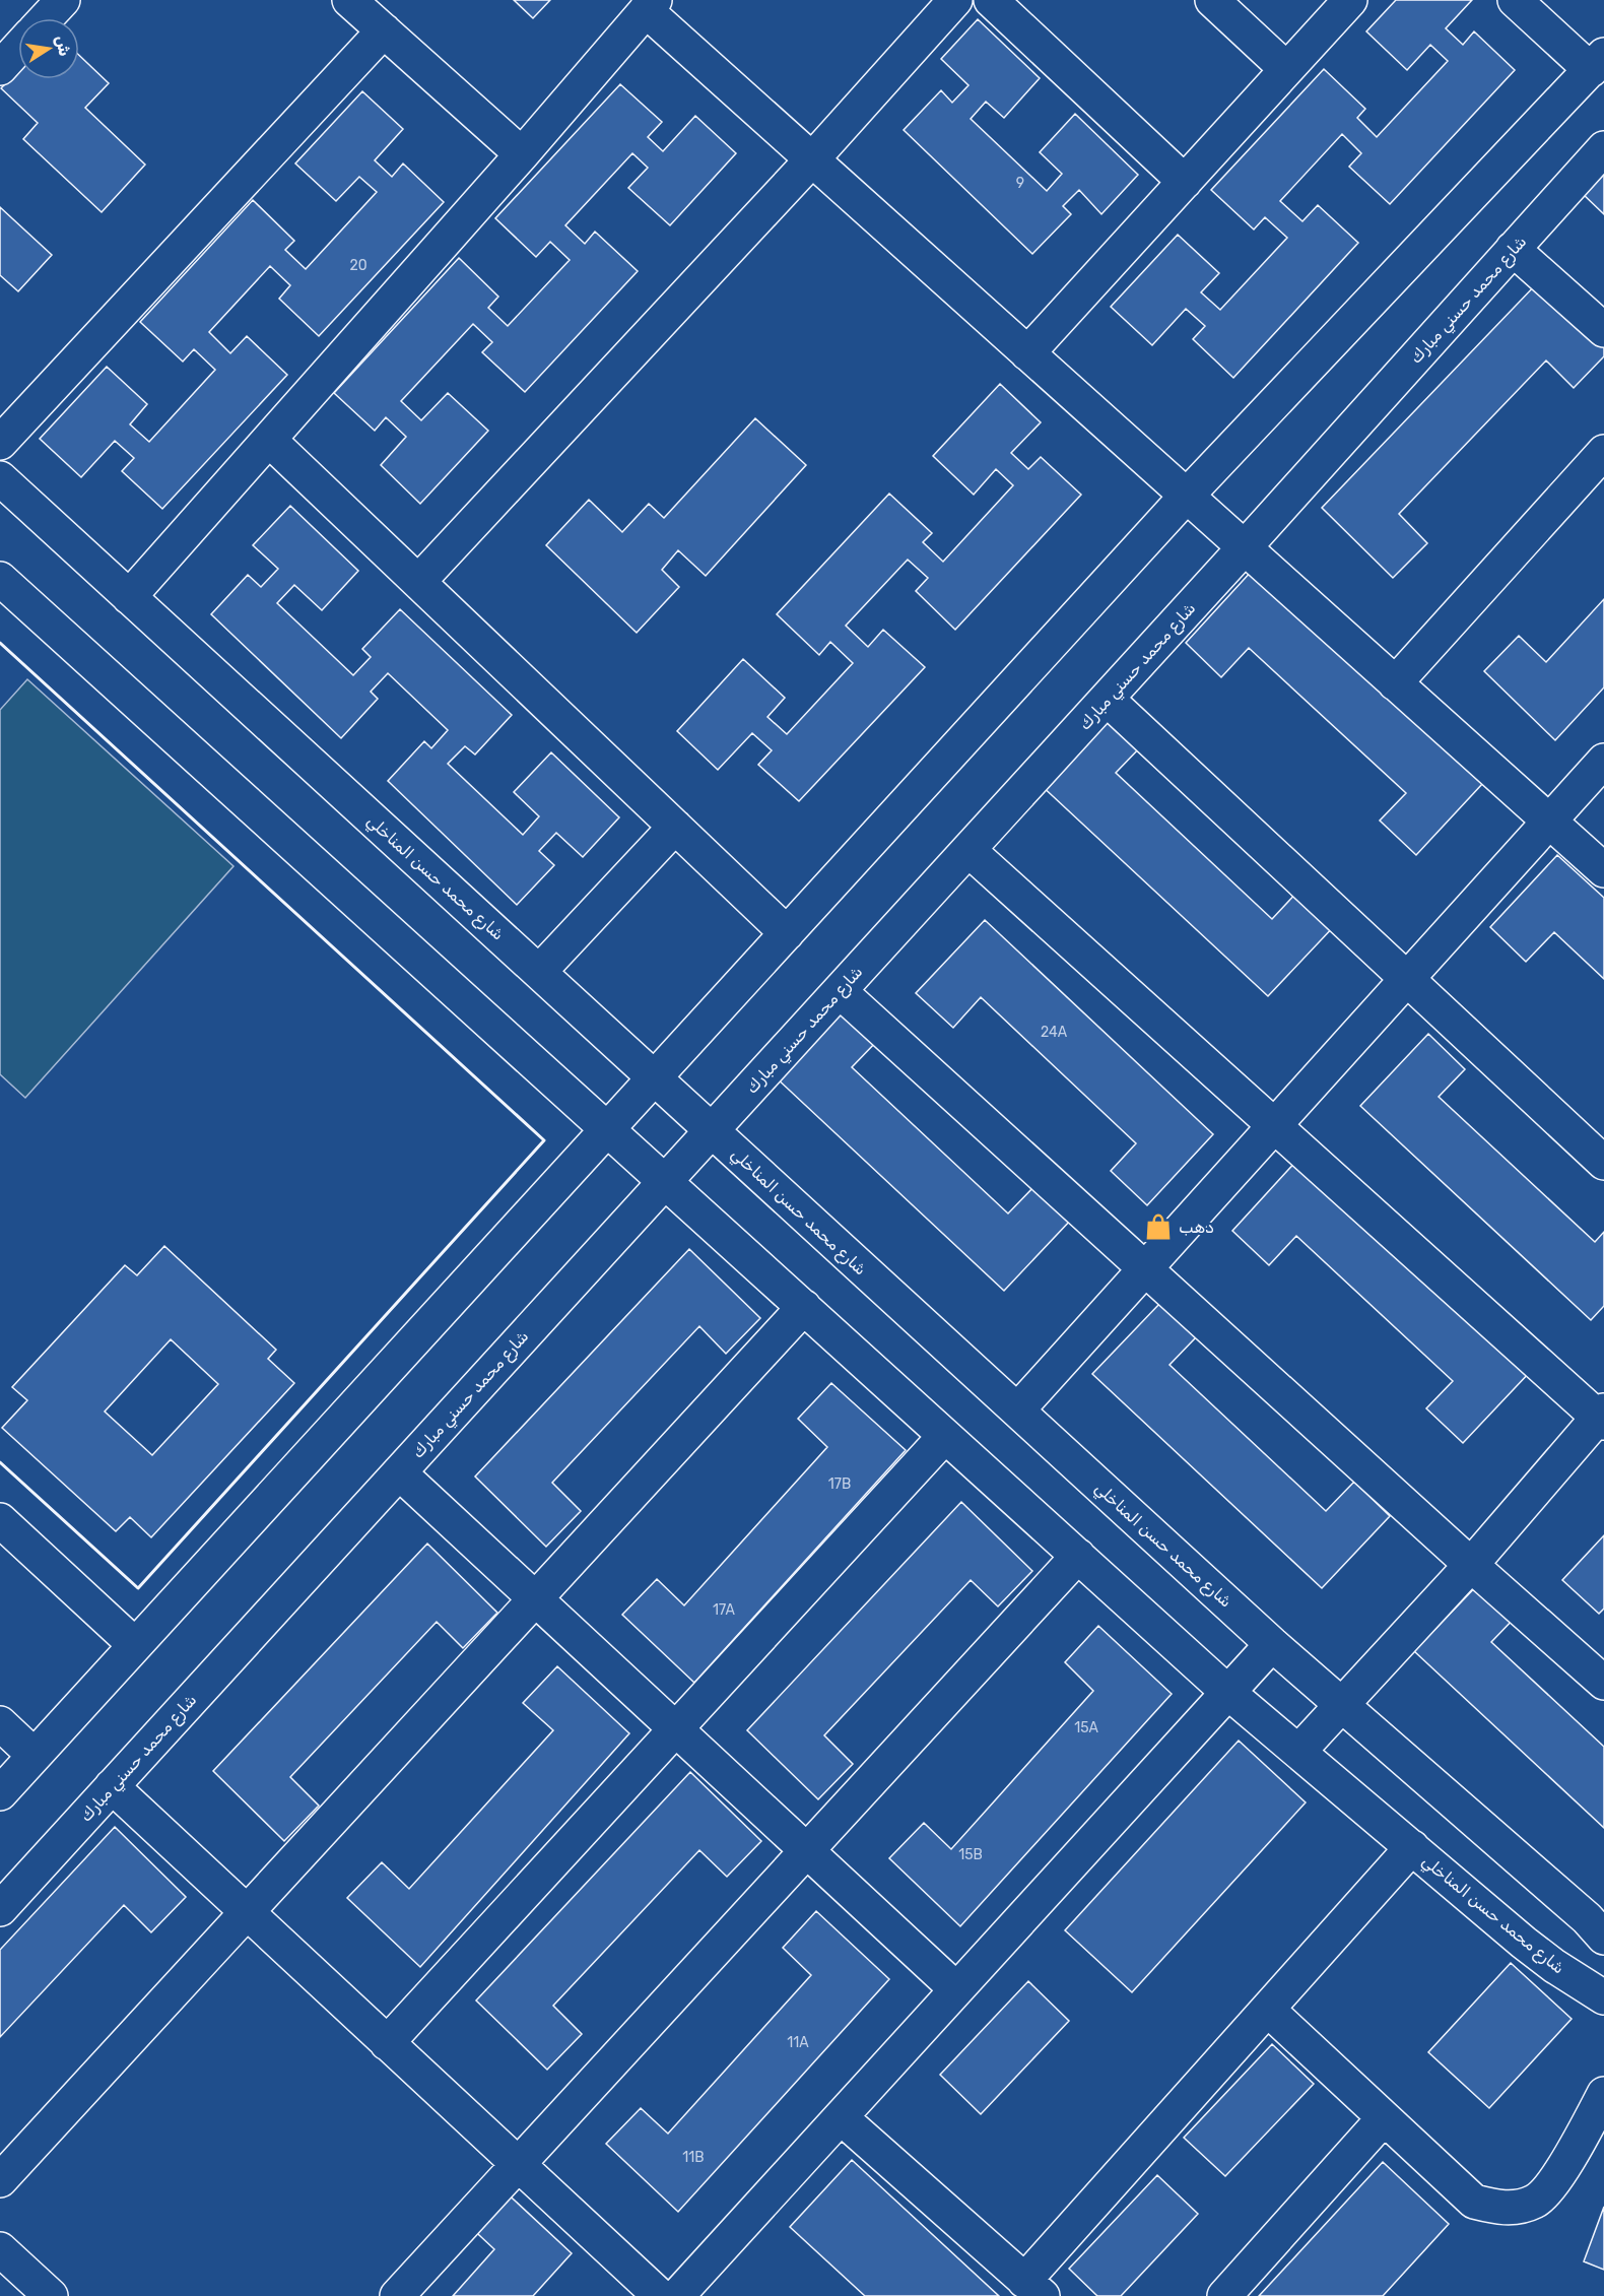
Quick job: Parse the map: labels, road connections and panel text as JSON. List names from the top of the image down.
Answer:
{
  "streets": {
    "street": ["شارع محمد حسني مبارك", "شارع محمد حسن المناخلي"]
  },
  "crossings": [
    ["شارع محمد حسني مبارك", "شارع محمد حسن المناخلي"]
  ],
  "places": {
    "shop": ["دهب"]
  },
  "house_numbers": [
    "9",
    "20",
    "24A",
    "17B",
    "17A",
    "15A",
    "15B",
    "11A",
    "11B"
  ],
  "north": "right"
}
